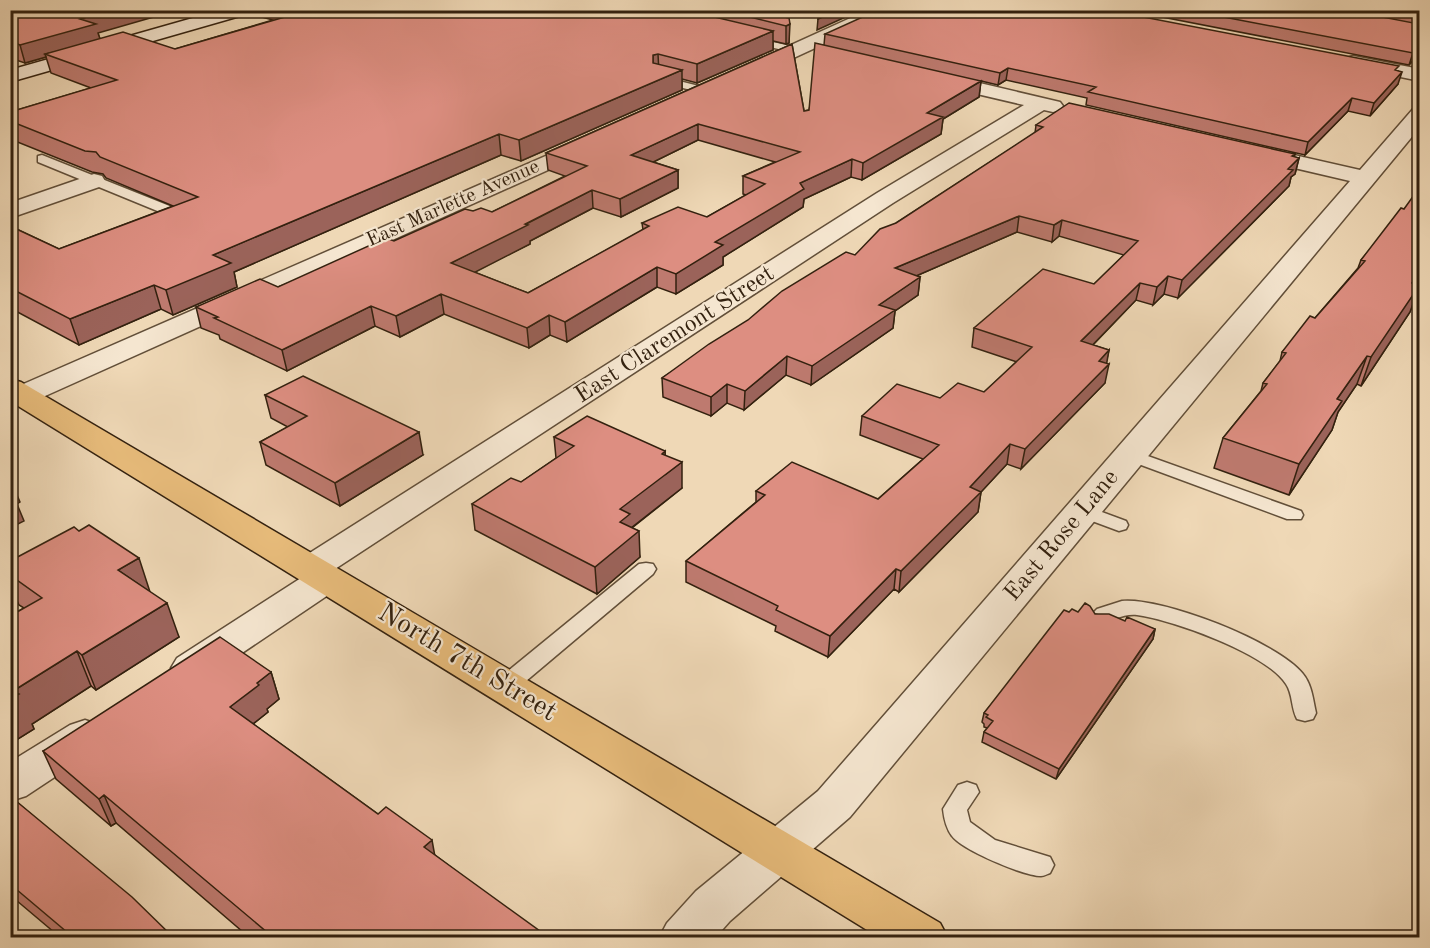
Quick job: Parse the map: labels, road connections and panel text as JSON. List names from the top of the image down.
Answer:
{
  "streets": {
    "main road": ["North 7th Street"],
    "street": ["East Marlette Avenue", "East Claremont Street", "East Rose Lane"]
  },
  "crossings": [
    ["East Marlette Avenue", "North 7th Street"],
    ["East Claremont Street", "North 7th Street"],
    ["East Rose Lane", "North 7th Street"]
  ]
}
